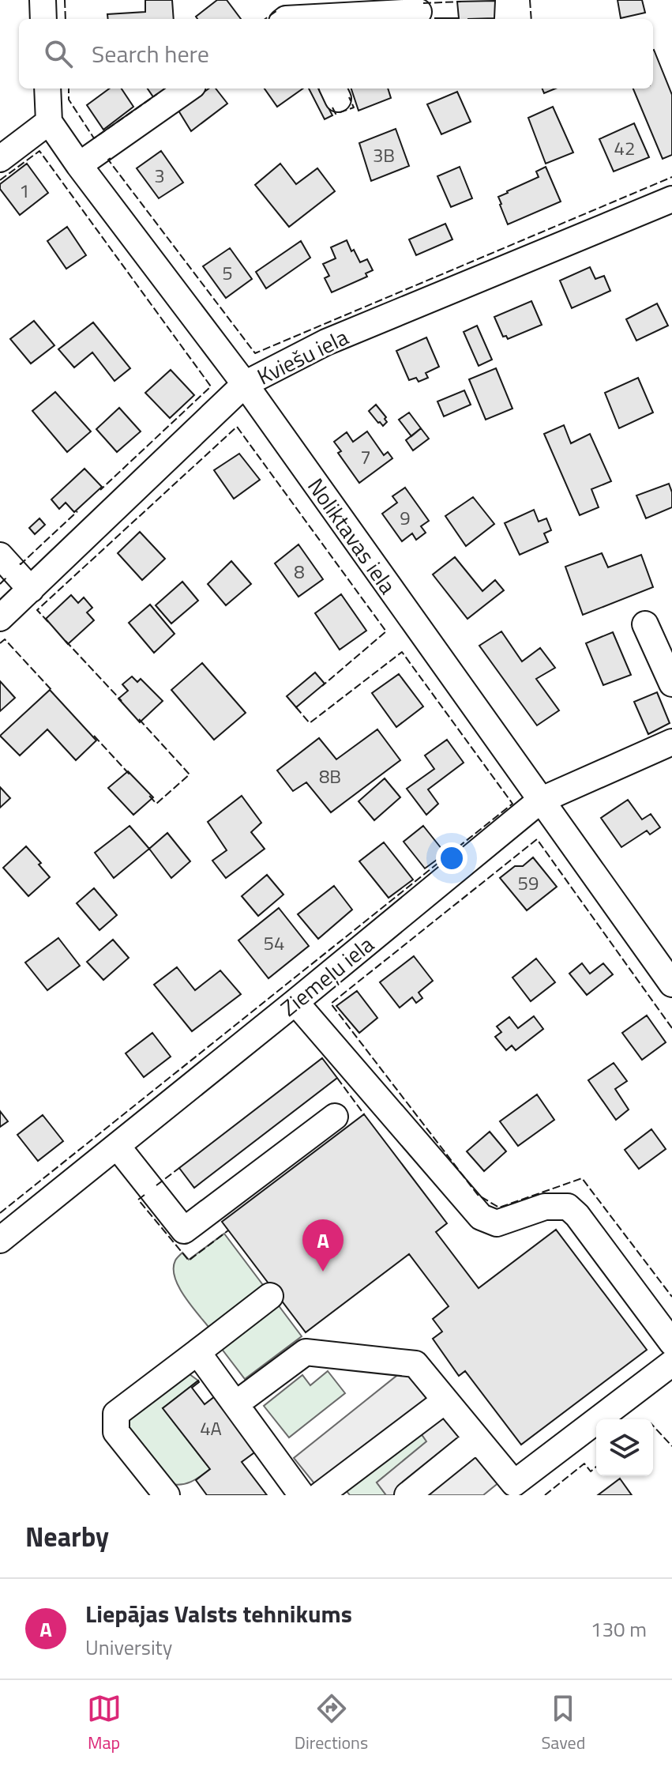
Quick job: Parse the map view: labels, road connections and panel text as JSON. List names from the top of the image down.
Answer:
{
  "streets": {
    "street": ["Kviešu iela", "Noliktavas iela", "Ziemeļu iela"]
  },
  "crossings": [
    ["Kviešu iela", "Noliktavas iela"],
    ["Noliktavas iela", "Ziemeļu iela"]
  ],
  "house_numbers": [
    "42",
    "3B",
    "3",
    "1",
    "5",
    "7",
    "9",
    "8",
    "8B",
    "59",
    "54",
    "4A"
  ],
  "page": {
    "search": "Search here",
    "pins": "A",
    "heading": "Nearby",
    "list": [
      {
        "mark": "A",
        "name": "Liepājas Valsts tehnikums",
        "note": "University",
        "value": "130 m"
      }
    ],
    "nav": ["Map", "Directions", "Saved"]
  }
}
